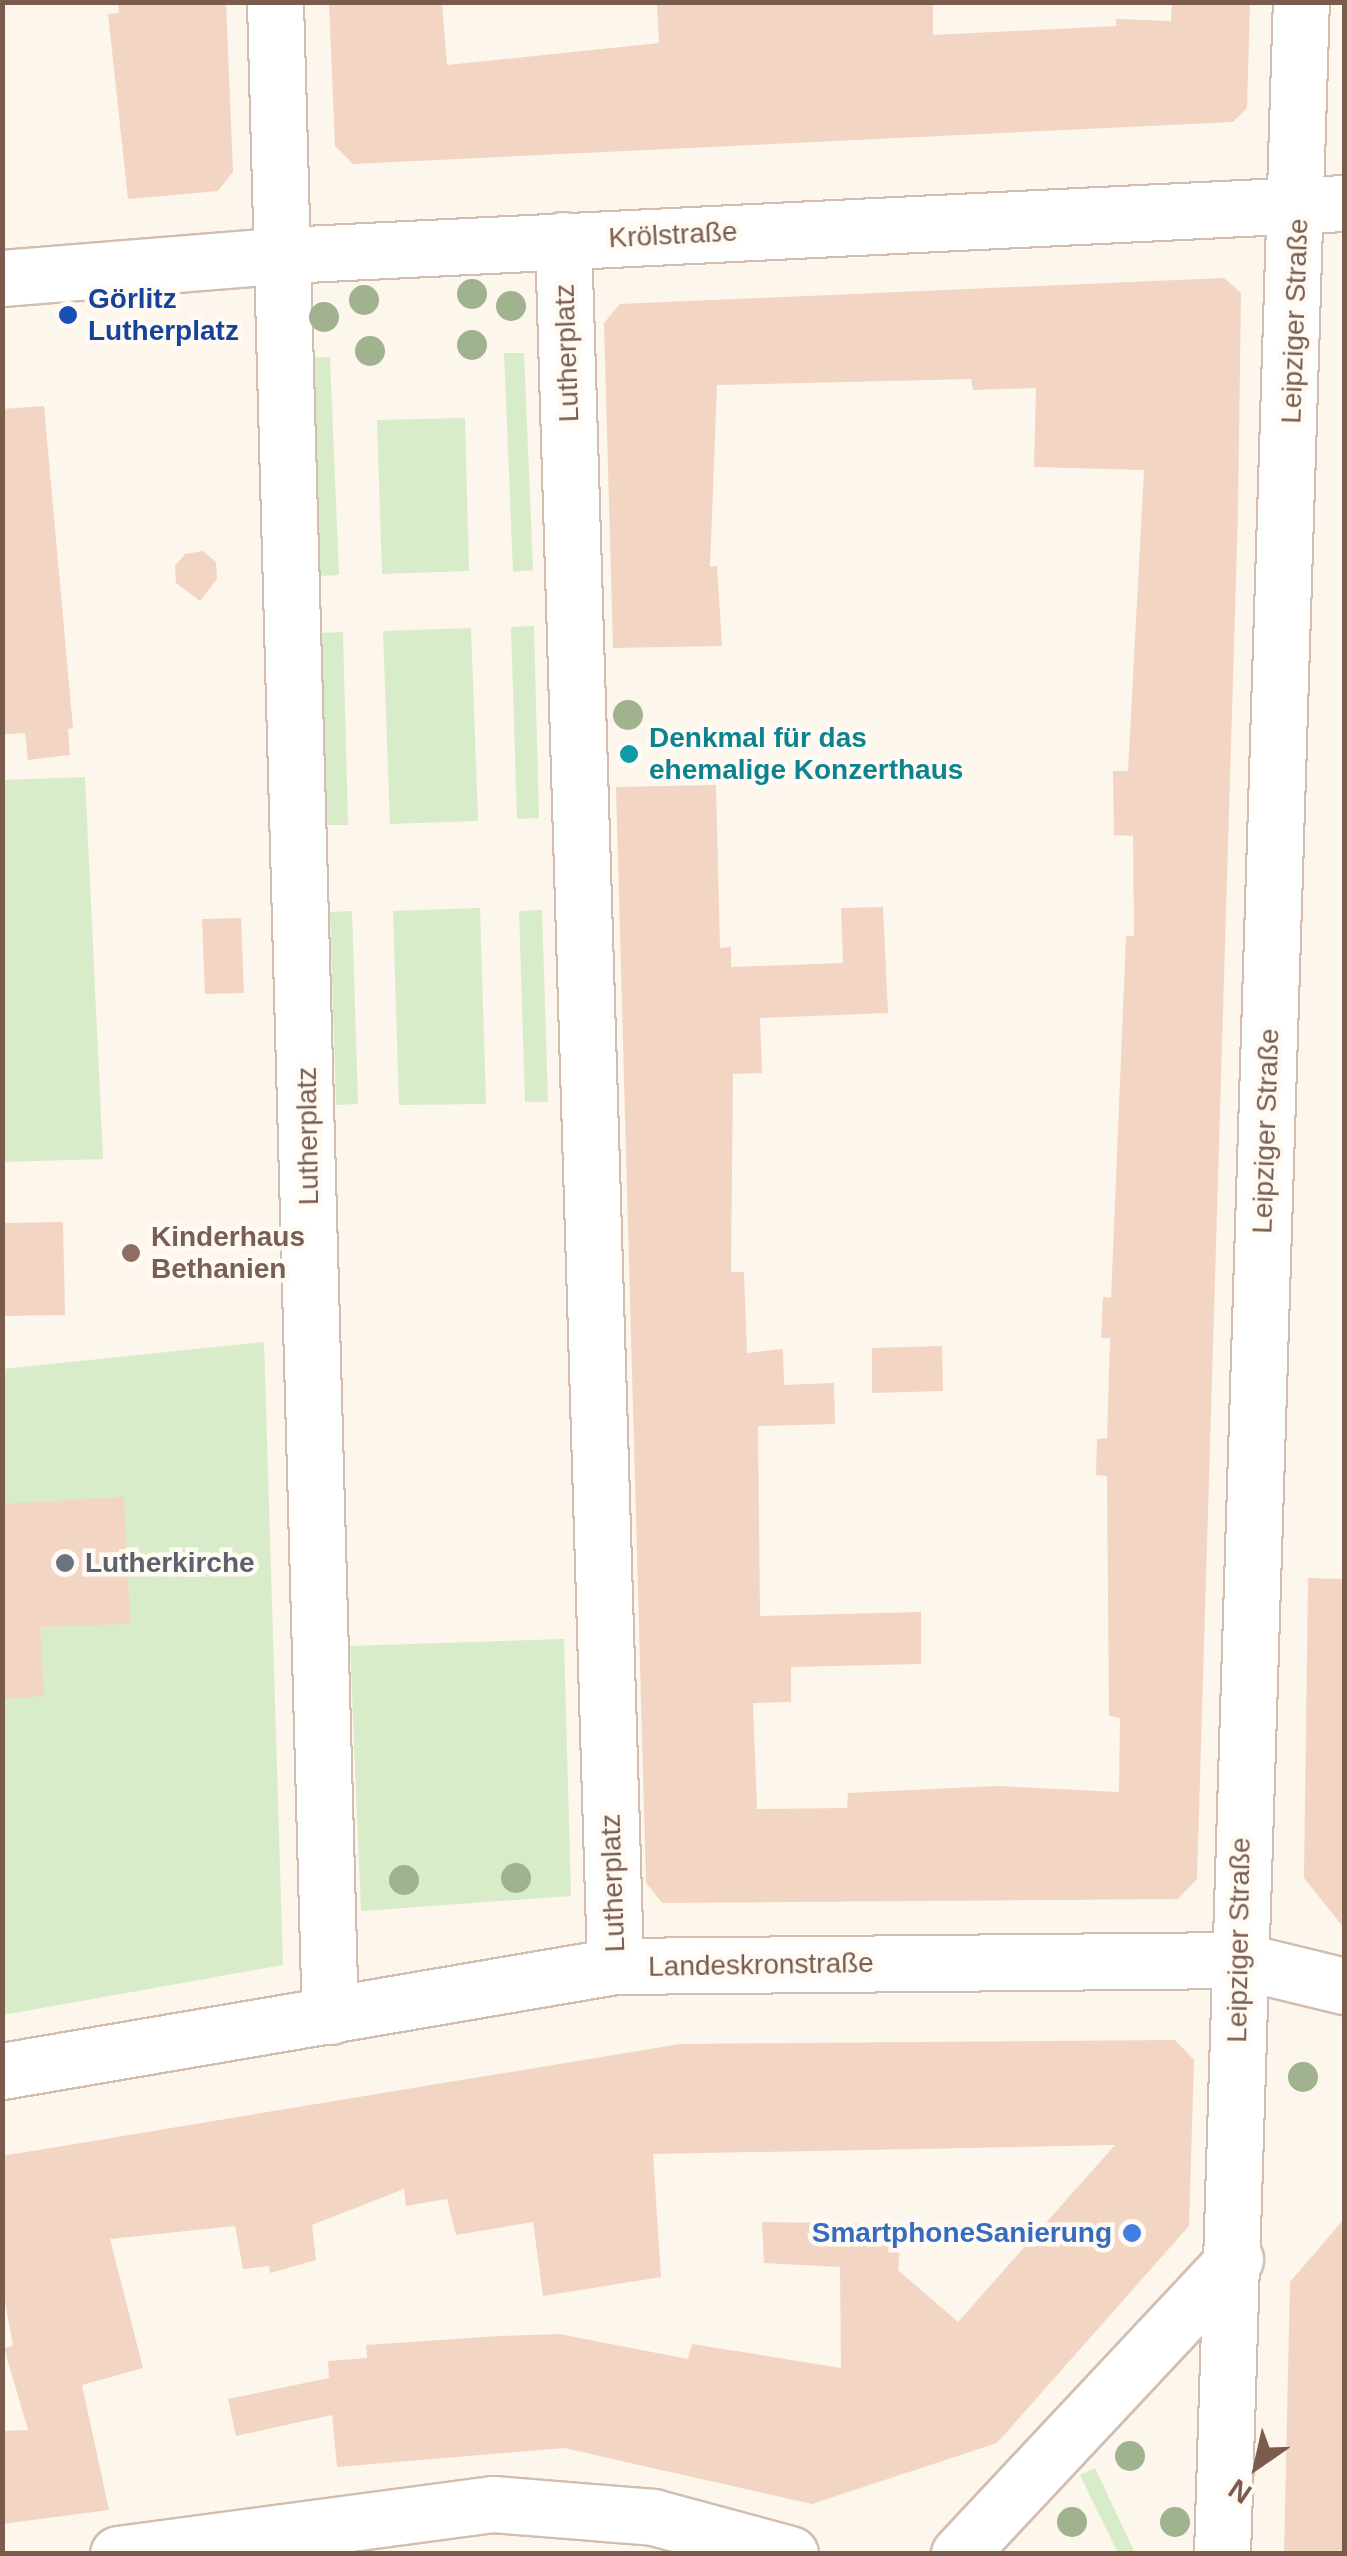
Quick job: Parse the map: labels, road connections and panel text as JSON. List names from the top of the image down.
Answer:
{
  "streets": {
    "street": [
      "Krölstraße",
      "Leipziger Straße",
      "Lutherplatz",
      "Landeskronstraße"
    ]
  },
  "crossings": [
    ["Krölstraße", "Leipziger Straße"],
    ["Krölstraße", "Lutherplatz"],
    ["Leipziger Straße", "Landeskronstraße"],
    ["Lutherplatz", "Landeskronstraße"]
  ],
  "places": [
    "Görlitz Lutherplatz",
    "Denkmal für das ehemalige Konzerthaus",
    "Kinderhaus Bethanien",
    "Lutherkirche",
    "SmartphoneSanierung"
  ],
  "north": "bottom left"
}
